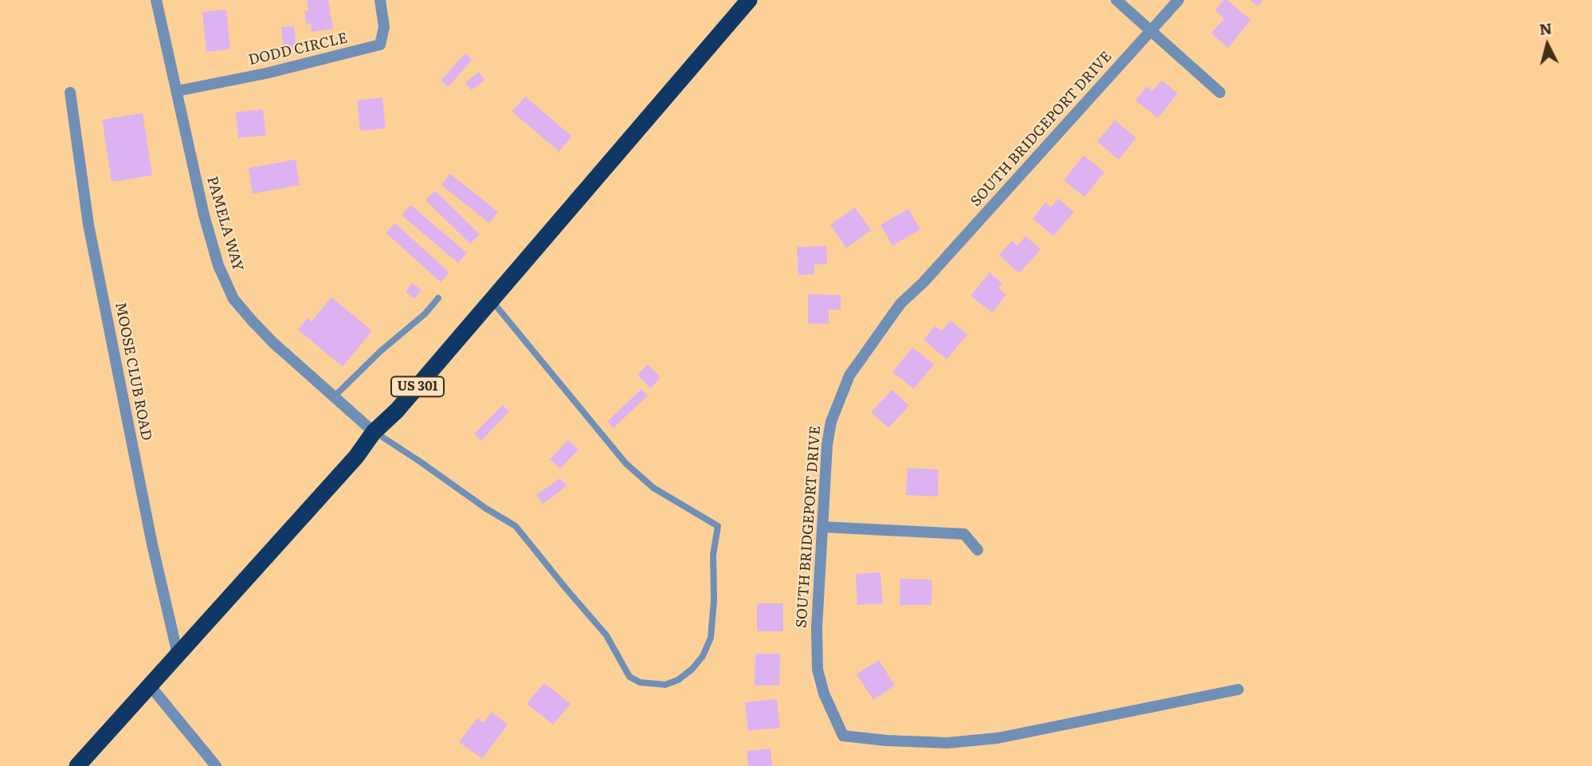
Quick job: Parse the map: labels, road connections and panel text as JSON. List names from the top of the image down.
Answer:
{
  "streets": {
    "highway": ["US 301"],
    "street": [
      "DODD CIRCLE",
      "SOUTH BRIDGEPORT DRIVE",
      "PAMELA WAY",
      "MOOSE CLUB ROAD"
    ]
  },
  "crossings": [
    ["DODD CIRCLE", "PAMELA WAY"],
    ["PAMELA WAY", "US 301"],
    ["MOOSE CLUB ROAD", "US 301"]
  ],
  "north": "top"
}
